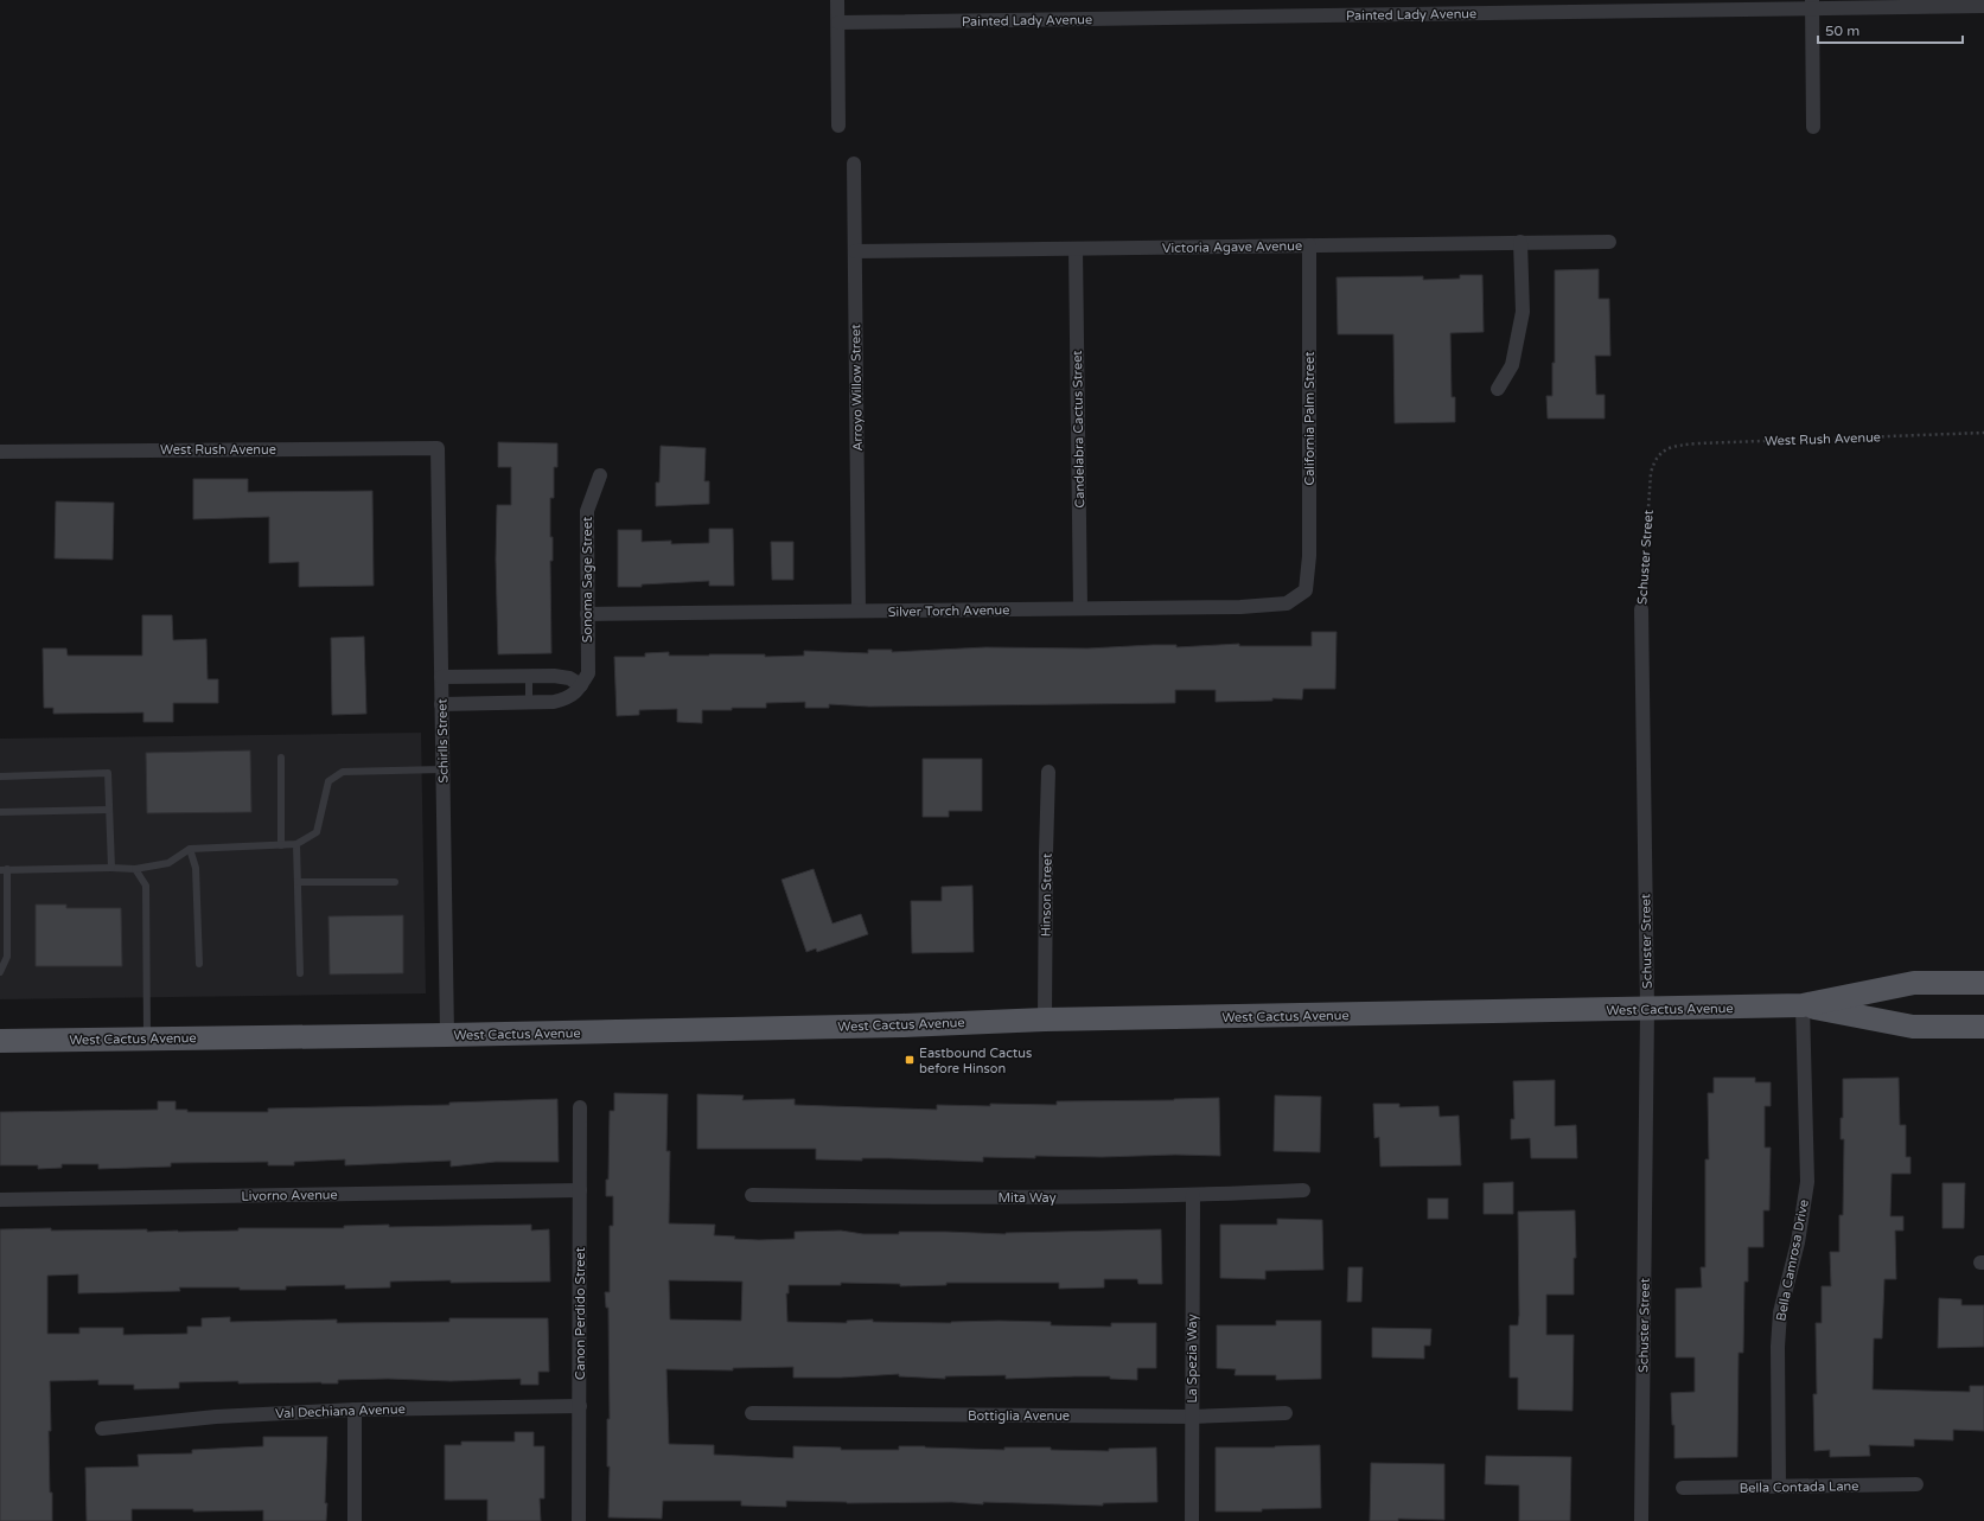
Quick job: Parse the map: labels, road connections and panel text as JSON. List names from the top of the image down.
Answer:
{
  "streets": {
    "main road": ["West Cactus Avenue"],
    "street": [
      "Painted Lady Avenue",
      "Victoria Agave Avenue",
      "Arroyo Willow Street",
      "California Palm Street",
      "Candelabra Cactus Street",
      "West Rush Avenue",
      "Schuster Street",
      "Sonoma Sage Street",
      "Silver Torch Avenue",
      "Schirlls Street",
      "Hinson Street",
      "Livorno Avenue",
      "Mita Way",
      "Bella Camrosa Drive",
      "Canon Perdido Street",
      "La Spezia Way",
      "Val Dechiana Avenue",
      "Bottiglia Avenue",
      "Bella Contada Lane"
    ]
  },
  "crossings": [
    ["Victoria Agave Avenue", "Arroyo Willow Street"],
    ["Victoria Agave Avenue", "California Palm Street"],
    ["Victoria Agave Avenue", "Candelabra Cactus Street"],
    ["Arroyo Willow Street", "Silver Torch Avenue"],
    ["California Palm Street", "Silver Torch Avenue"],
    ["Candelabra Cactus Street", "Silver Torch Avenue"],
    ["West Rush Avenue", "Schuster Street"],
    ["West Rush Avenue", "Schirlls Street"],
    ["Schuster Street", "West Cactus Avenue"],
    ["Sonoma Sage Street", "Silver Torch Avenue"],
    ["Schirlls Street", "West Cactus Avenue"],
    ["Hinson Street", "West Cactus Avenue"],
    ["West Cactus Avenue", "Bella Camrosa Drive"],
    ["Livorno Avenue", "Canon Perdido Street"],
    ["Mita Way", "La Spezia Way"],
    ["Bella Camrosa Drive", "Bella Contada Lane"],
    ["Canon Perdido Street", "Val Dechiana Avenue"],
    ["La Spezia Way", "Bottiglia Avenue"]
  ],
  "places": {
    "transit": ["Eastbound Cactus before Hinson"]
  },
  "scale_bar": "50 m"
}
